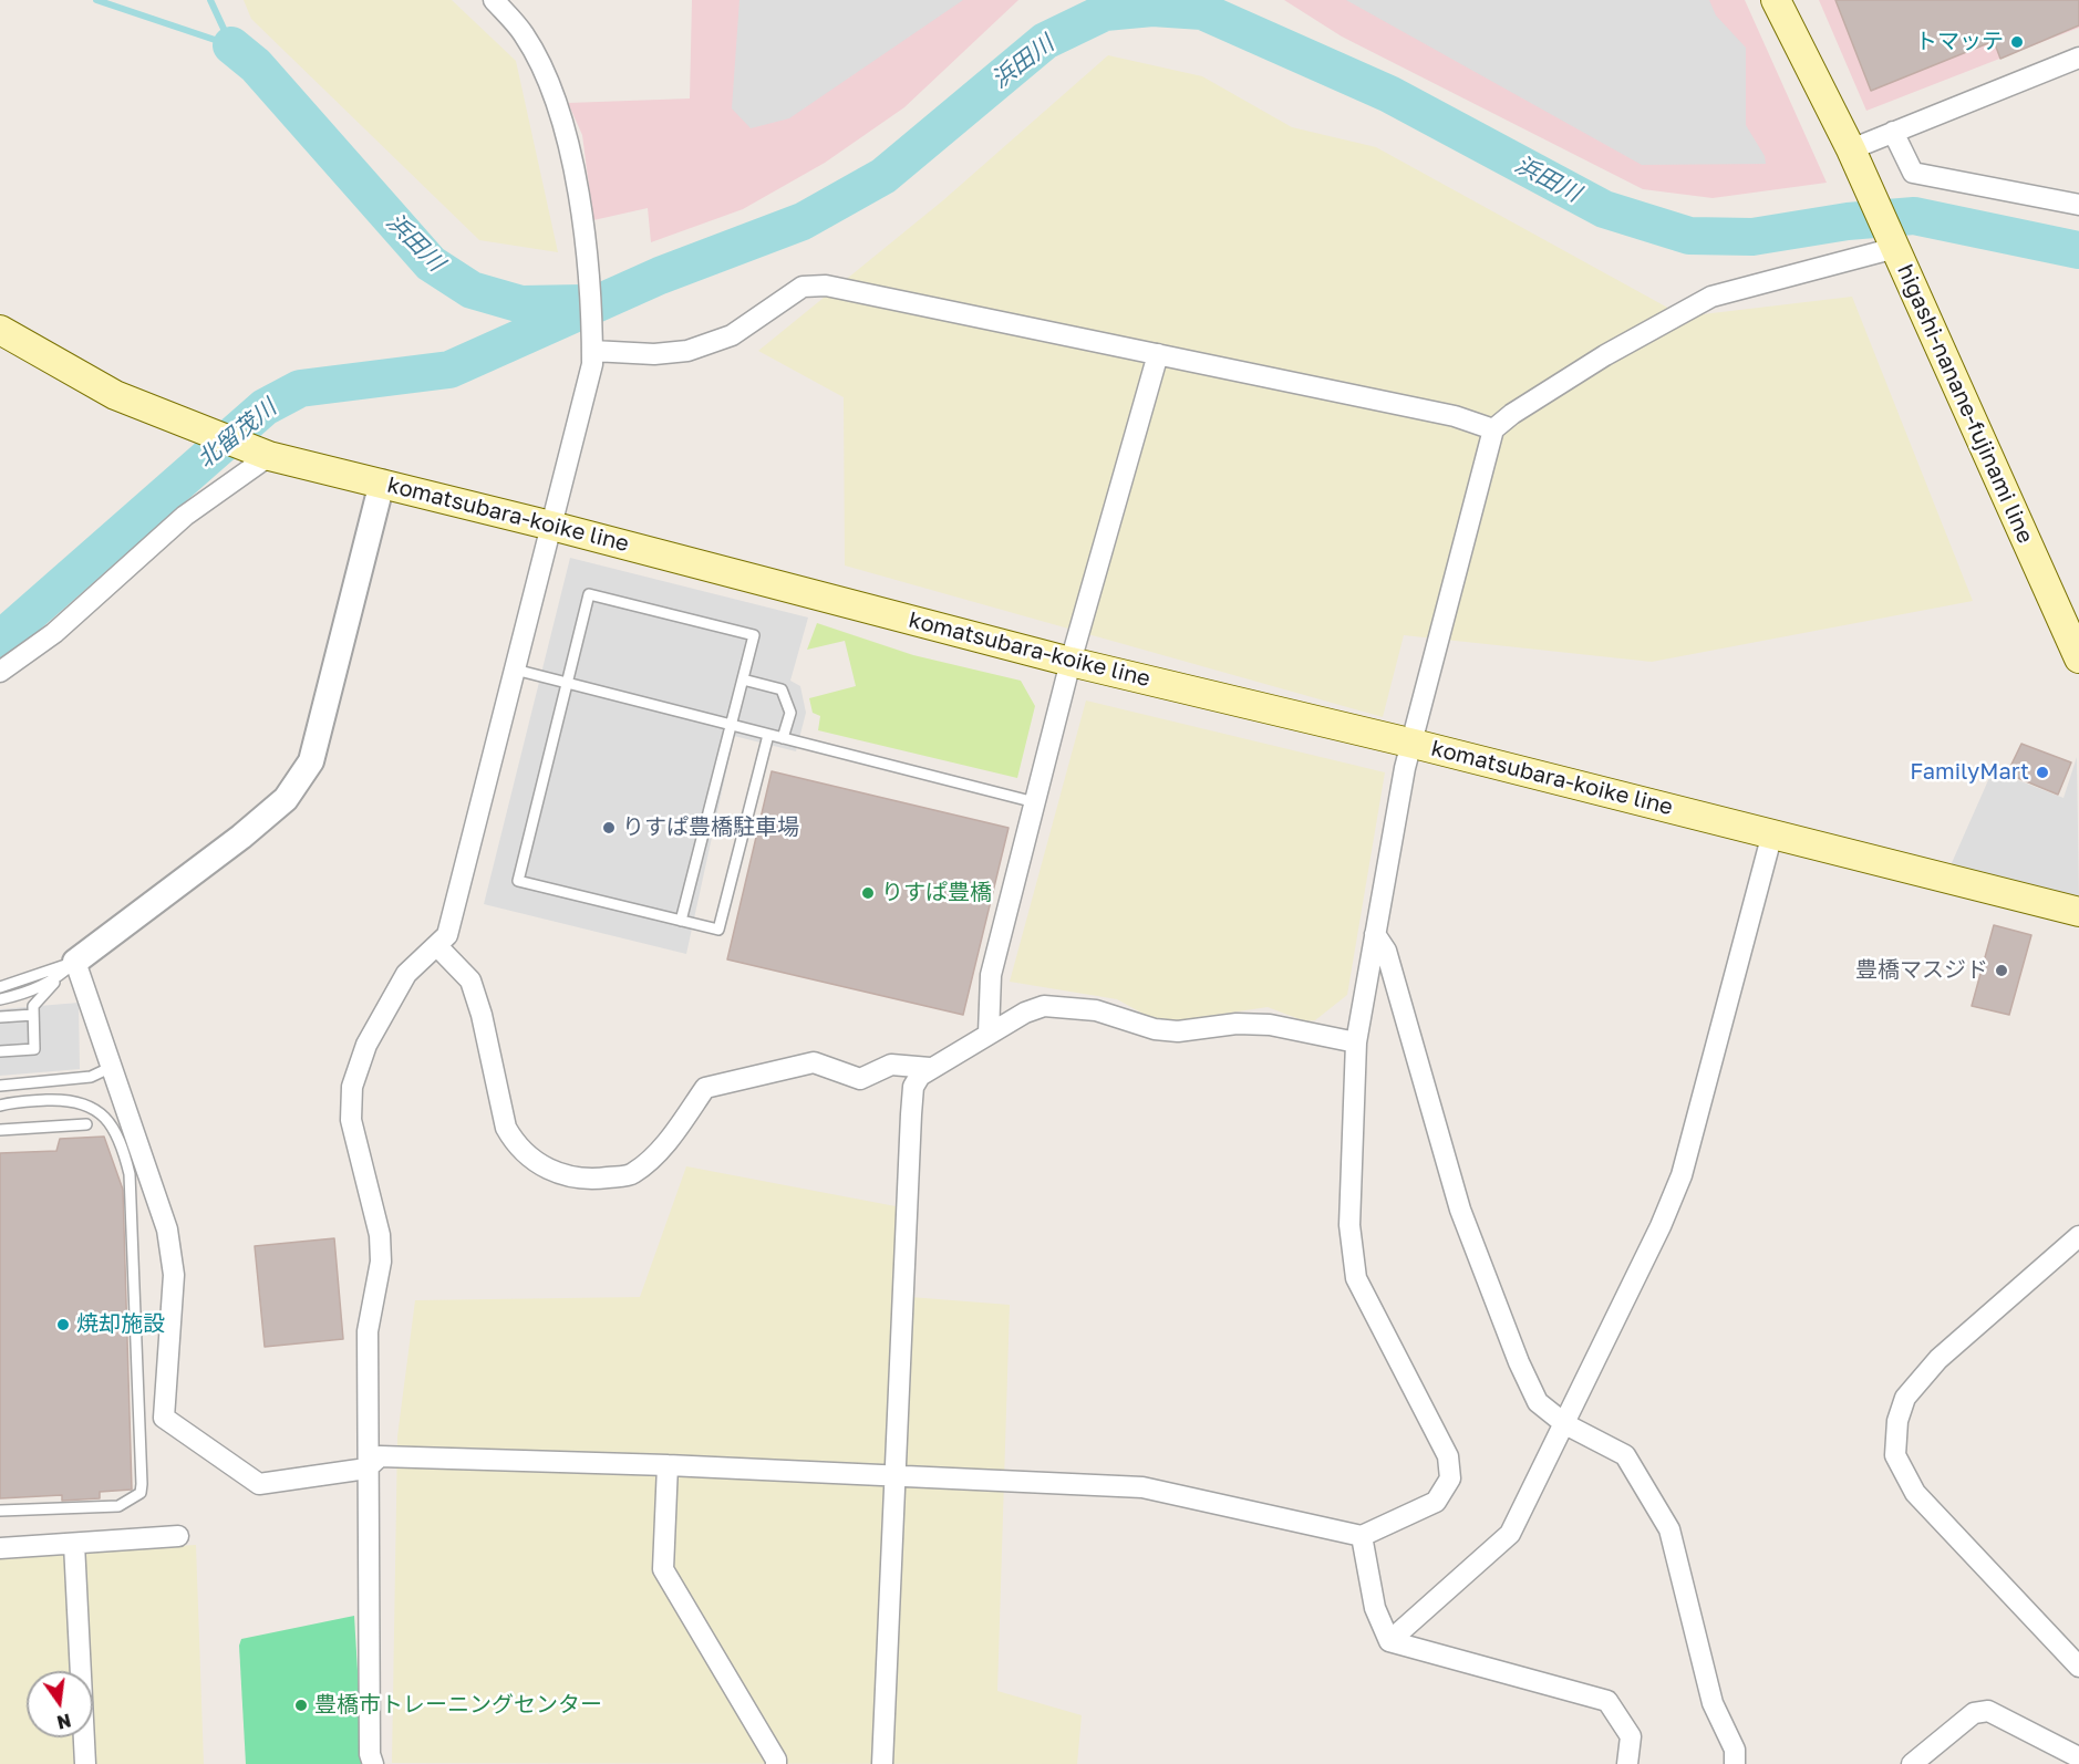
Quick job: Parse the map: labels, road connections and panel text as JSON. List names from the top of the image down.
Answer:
{
  "streets": {
    "main road": ["higashi-nanane-fujinami line", "komatsubara-koike line"]
  },
  "water": ["浜田川", "北留茂川"],
  "places": [
    "トマッテ",
    "FamilyMart",
    "りすぱ豊橋駐車場",
    "りすぱ豊橋",
    "豊橋マスジド",
    "焼却施設",
    "豊橋市トレーニングセンター"
  ],
  "north": "bottom"
}
